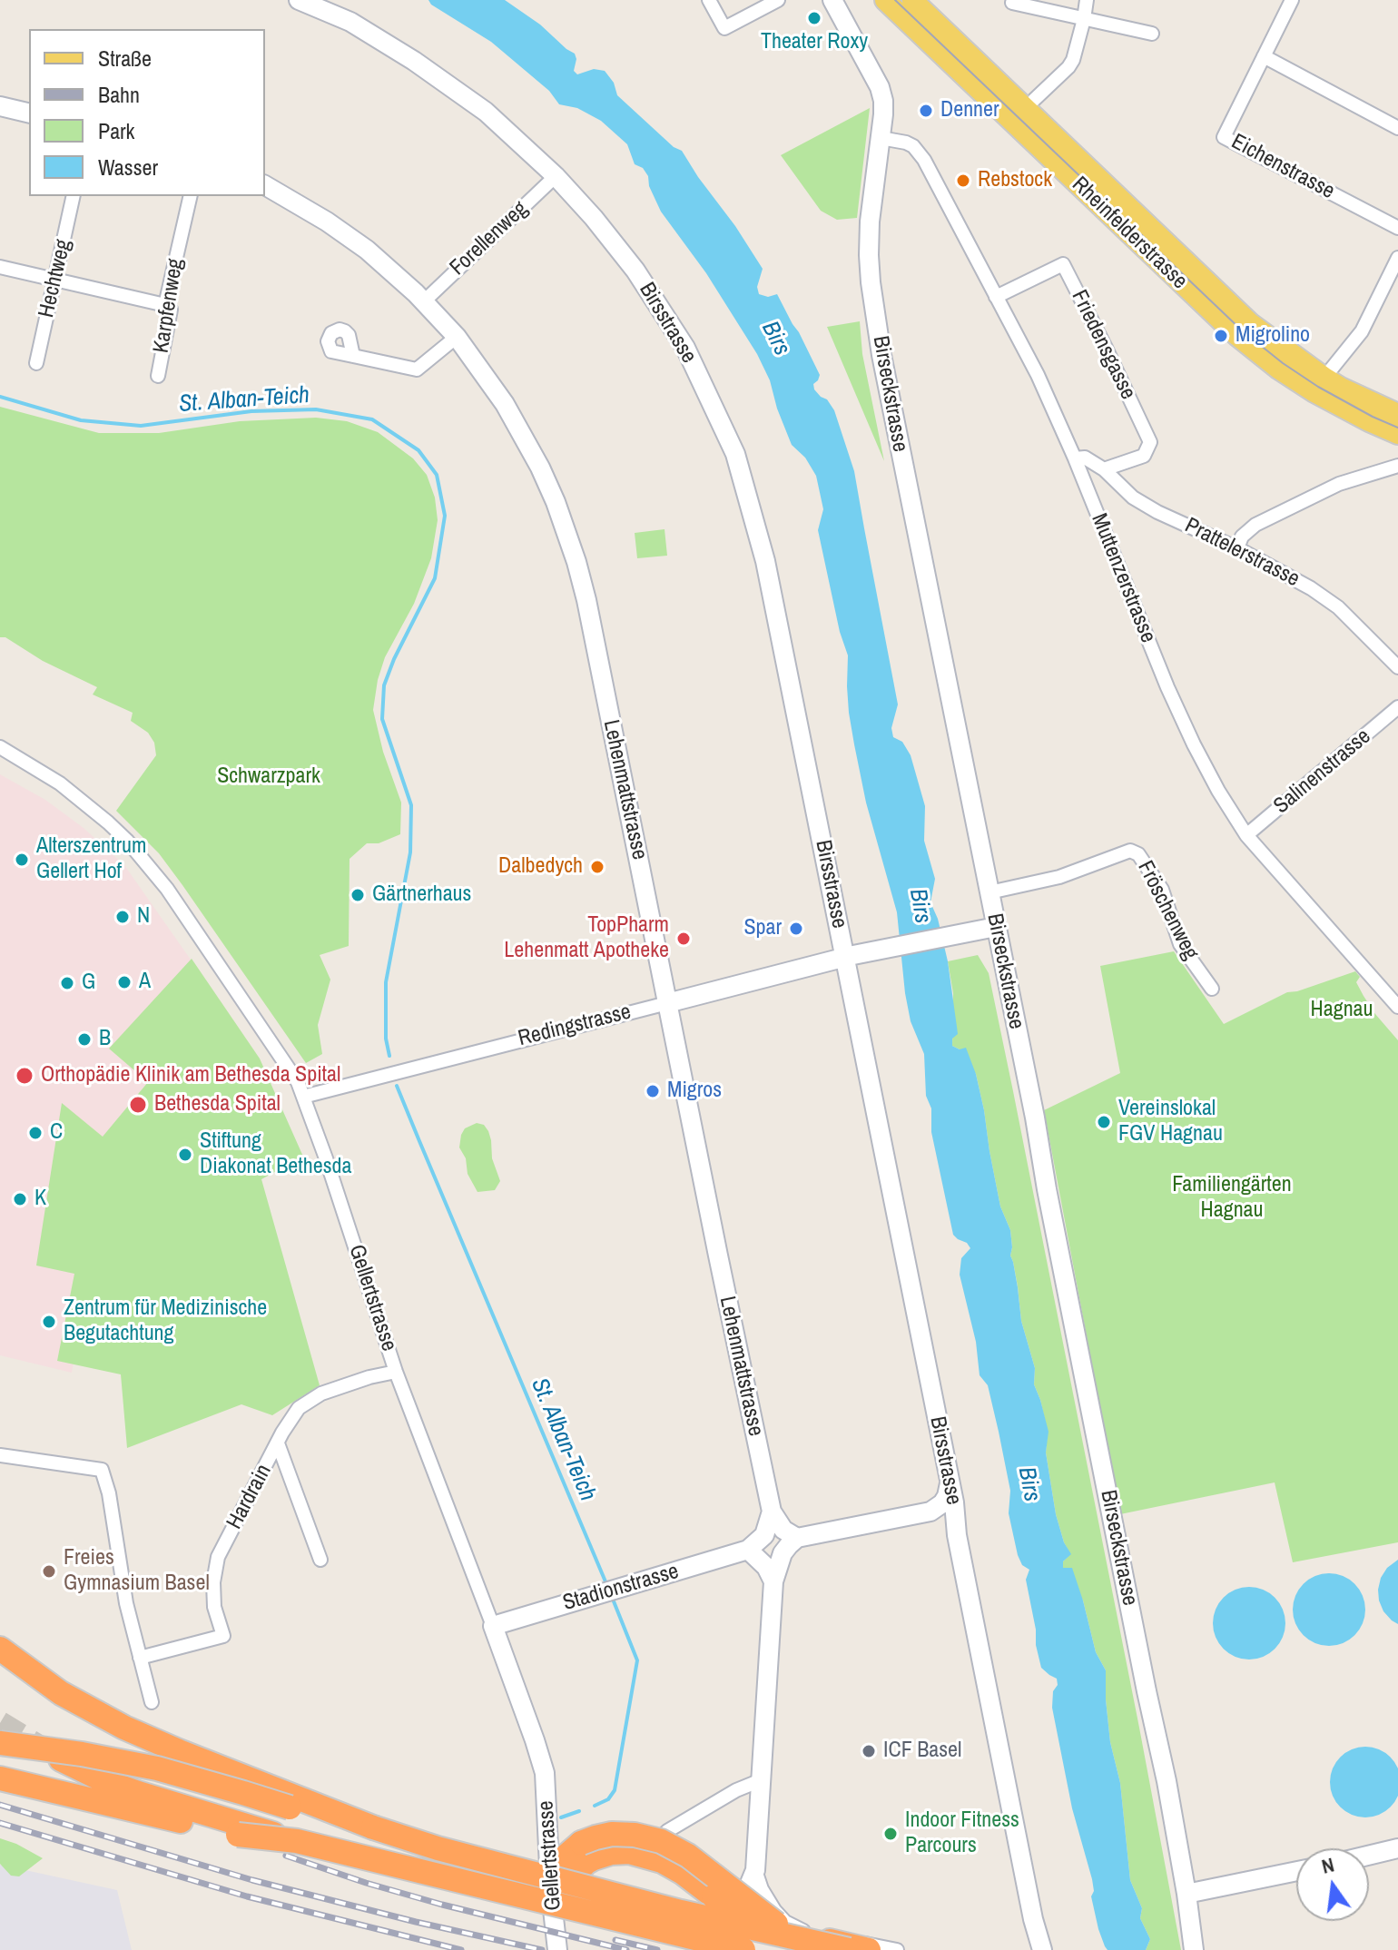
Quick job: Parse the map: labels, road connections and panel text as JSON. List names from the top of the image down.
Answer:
{
  "streets": {
    "main road": ["Rheinfelderstrasse"],
    "street": [
      "Eichenstrasse",
      "Forellenweg",
      "Hechtweg",
      "Karpfenweg",
      "Birsstrasse",
      "Friedensgasse",
      "Birseckstrasse",
      "Prattelerstrasse",
      "Muttenzerstrasse",
      "Salinenstrasse",
      "Lehenmattstrasse",
      "Fröschenweg",
      "Redingstrasse",
      "Gellertstrasse",
      "Hardrain",
      "Stadionstrasse"
    ]
  },
  "crossings": [
    ["Forellenweg", "Birsstrasse"],
    ["Forellenweg", "Lehenmattstrasse"],
    ["Birsstrasse", "Redingstrasse"],
    ["Friedensgasse", "Prattelerstrasse"],
    ["Friedensgasse", "Muttenzerstrasse"],
    ["Birseckstrasse", "Muttenzerstrasse"],
    ["Birseckstrasse", "Fröschenweg"],
    ["Birseckstrasse", "Redingstrasse"],
    ["Prattelerstrasse", "Muttenzerstrasse"],
    ["Muttenzerstrasse", "Salinenstrasse"],
    ["Lehenmattstrasse", "Redingstrasse"],
    ["Redingstrasse", "Gellertstrasse"],
    ["Gellertstrasse", "Hardrain"],
    ["Gellertstrasse", "Stadionstrasse"]
  ],
  "water": ["Birs", "St. Alban-Teich"],
  "parks": ["Schwarzpark", "Hagnau", "Familiengärten Hagnau"],
  "places": [
    "Theater Roxy",
    "Denner",
    "Rebstock",
    "Migrolino",
    "Alterszentrum Gellert Hof",
    "Dalbedych",
    "Gärtnerhaus",
    "N",
    "Spar",
    "TopPharm Lehenmatt Apotheke",
    "A",
    "G",
    "B",
    "Orthopädie Klinik am Bethesda Spital",
    "Migros",
    "Bethesda Spital",
    "Vereinslokal FGV Hagnau",
    "C",
    "Stiftung Diakonat Bethesda",
    "K",
    "Zentrum für Medizinische Begutachtung",
    "Freies Gymnasium Basel",
    "ICF Basel",
    "Indoor Fitness Parcours"
  ],
  "legend": [
    "Straße",
    "Bahn",
    "Park",
    "Wasser"
  ],
  "north": "top"
}
